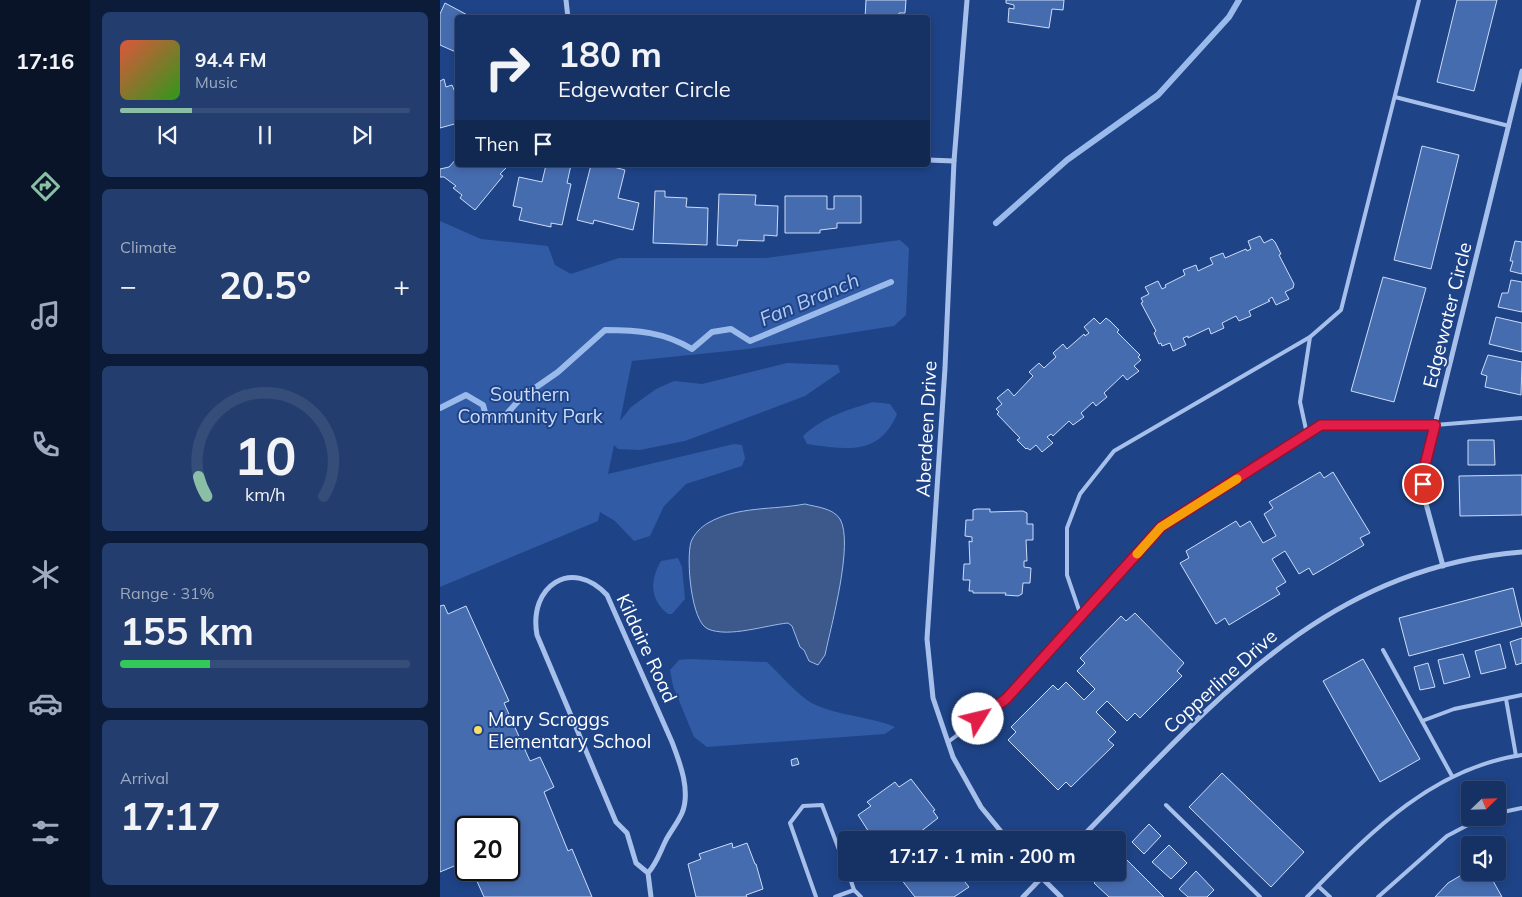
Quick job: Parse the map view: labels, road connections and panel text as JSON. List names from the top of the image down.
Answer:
{
  "streets": {
    "street": [
      "Edgewater Circle",
      "Aberdeen Drive",
      "Kildaire Road",
      "Copperline Drive"
    ]
  },
  "crossings": [
    ["Edgewater Circle", "Copperline Drive"]
  ],
  "water": ["Fan Branch"],
  "parks": ["Southern Community Park"],
  "places": ["Mary Scroggs Elementary School"],
  "north": "top right",
  "page": {
    "tabs": "17:16",
    "turn": ["180 m", "Edgewater Circle"],
    "song": ["94.4 FM", "Music"],
    "then": "Then",
    "tile": [
      "Climate",
      ["Range · 31%", "155 km"],
      ["Arrival", "17:17"]
    ],
    "heat": ["−", "20.5°", "+"],
    "limit": "20",
    "trip": "17:17 · 1 min · 200 m",
    "gauge": ["10", "km/h"]
  }
}
